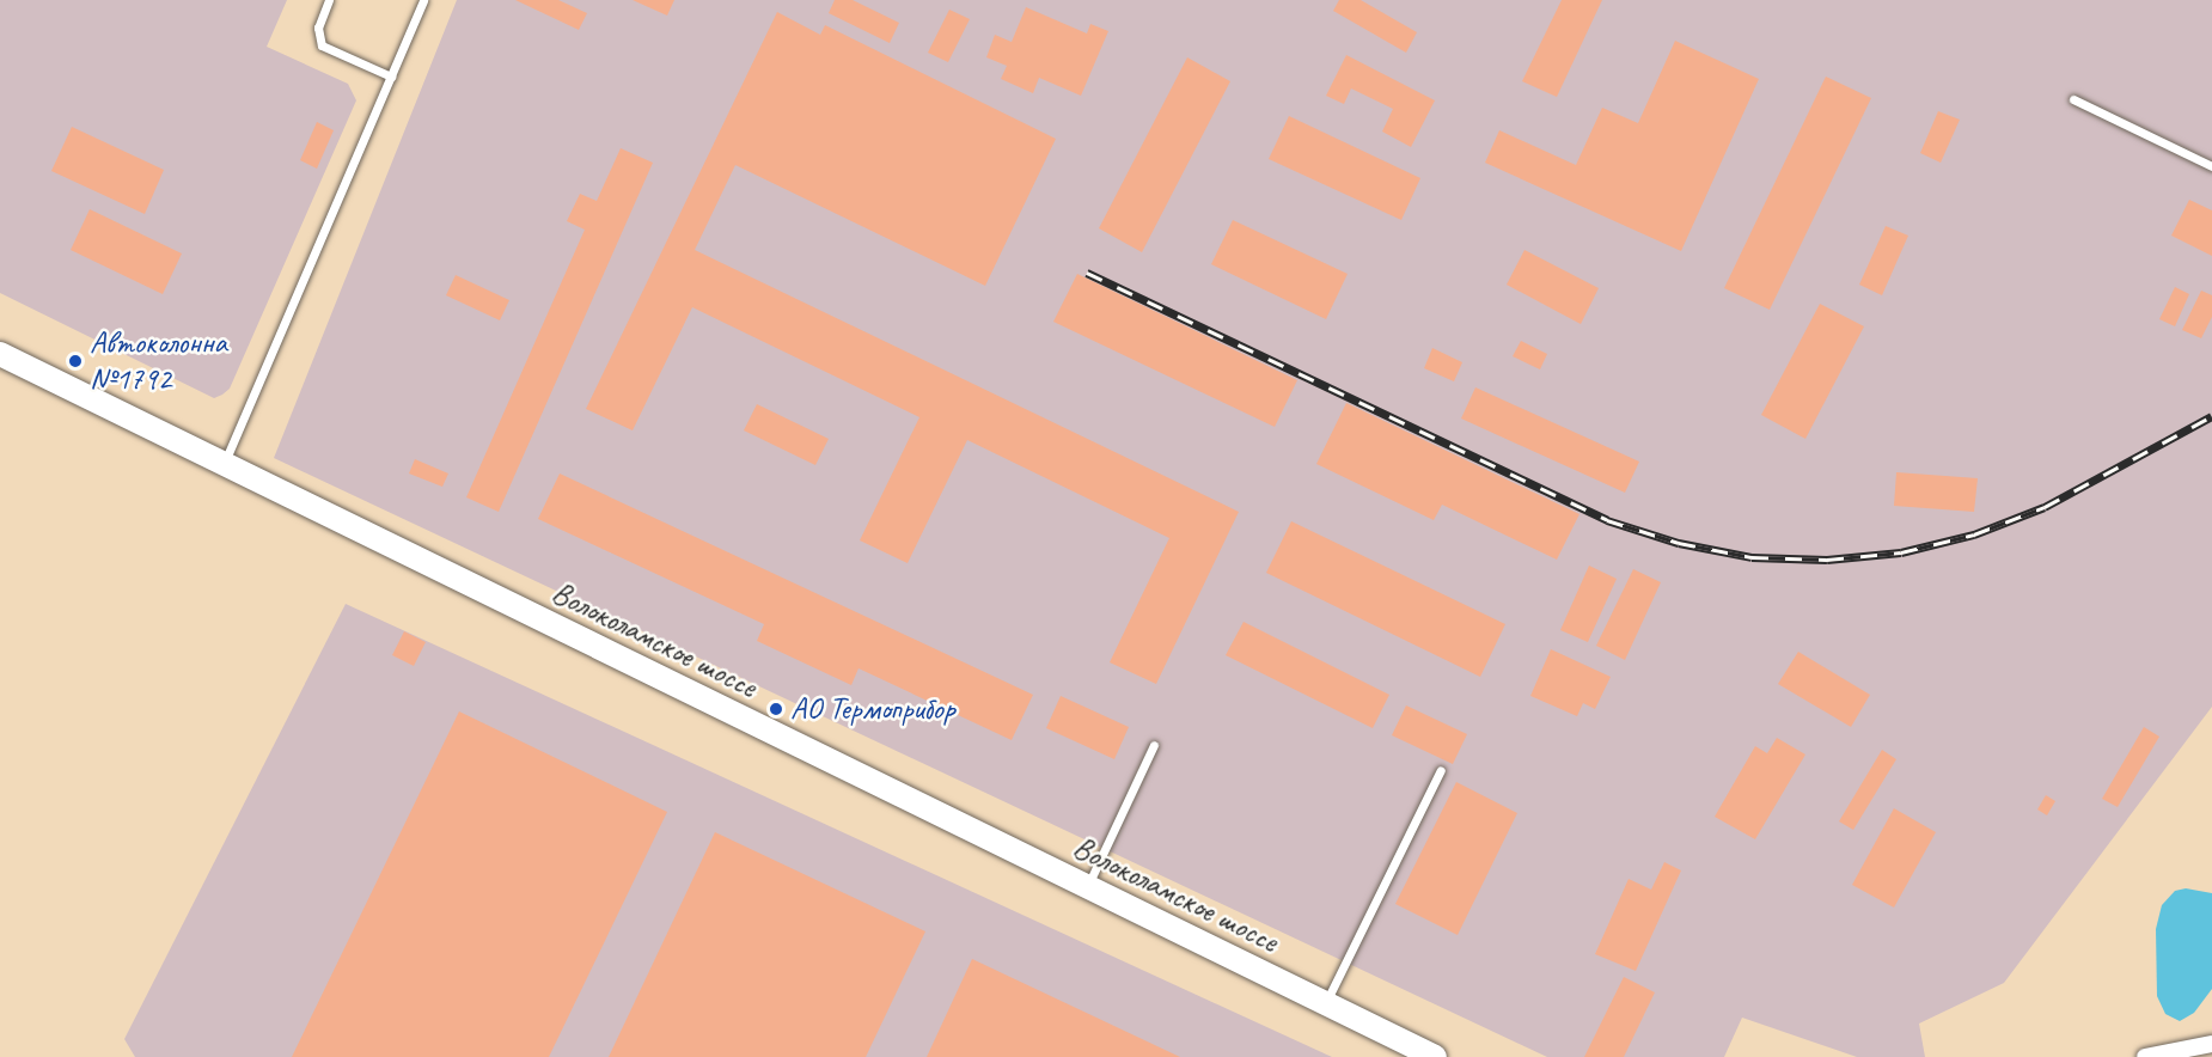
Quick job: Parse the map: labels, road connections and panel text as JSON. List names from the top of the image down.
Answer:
{
  "streets": {
    "street": ["Волоколамское шоссе"]
  },
  "places": ["Автоколонна №1792", "АО Термоприбор"]
}
